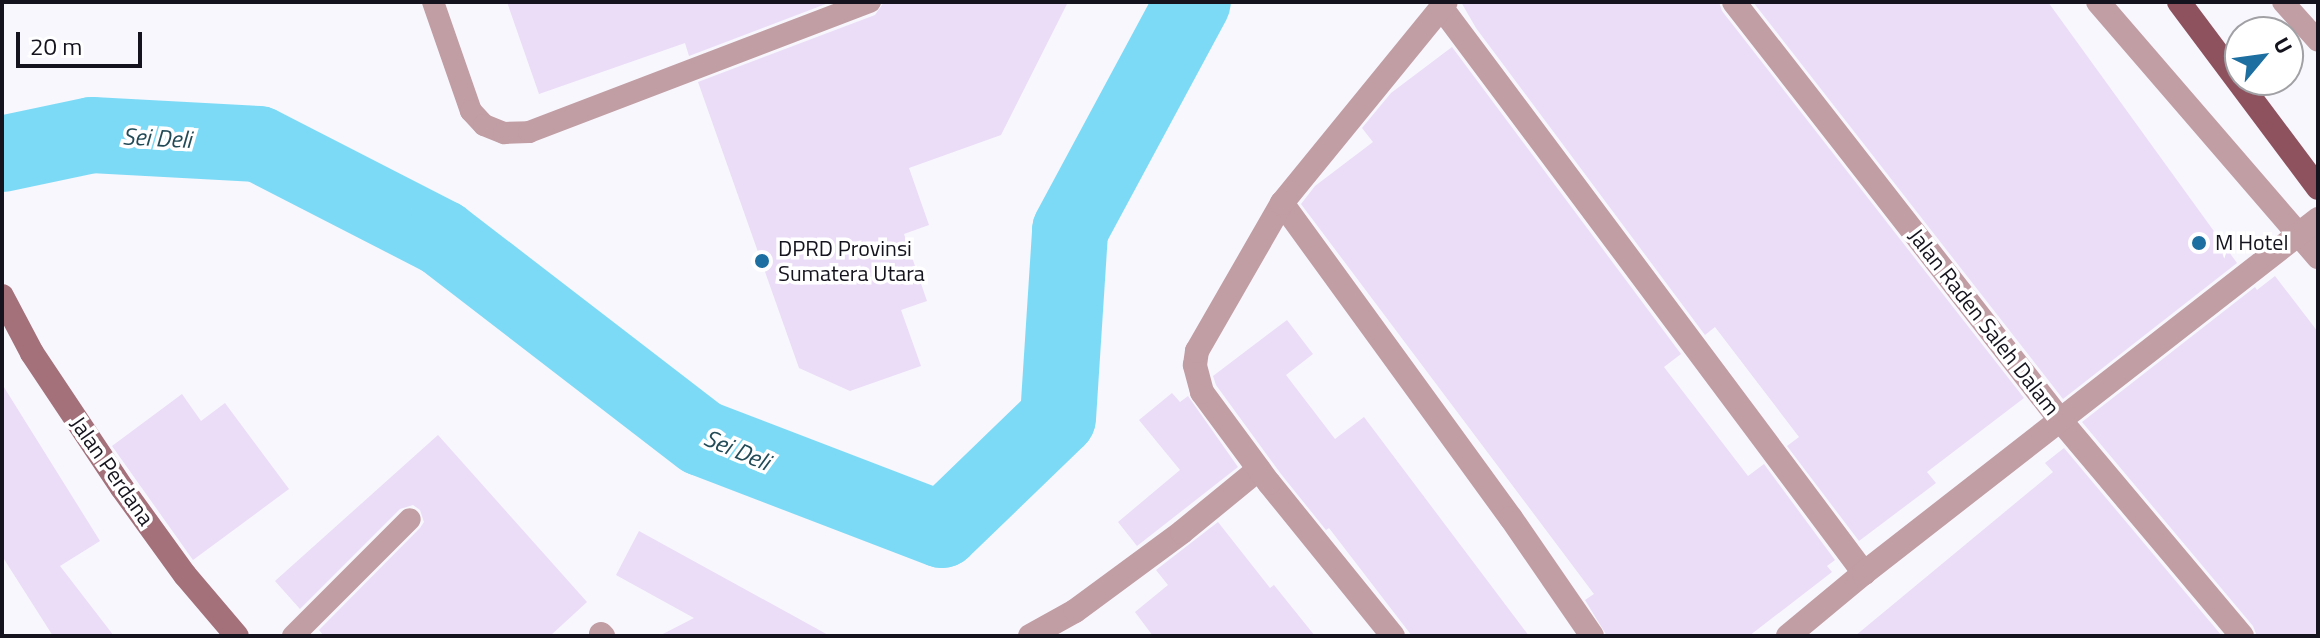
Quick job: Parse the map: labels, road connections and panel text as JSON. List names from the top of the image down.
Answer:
{
  "streets": {
    "main road": ["Jalan Perdana"],
    "street": ["Jalan Raden Saleh Dalam"]
  },
  "water": ["Sei Deli"],
  "places": ["M Hotel", "DPRD Provinsi Sumatera Utara"],
  "scale_bar": "20 m",
  "north": "top right"
}
